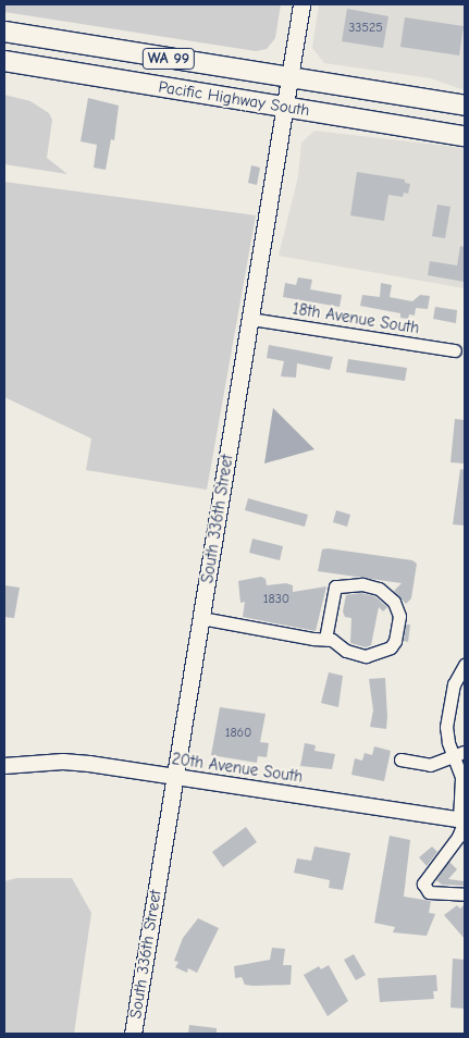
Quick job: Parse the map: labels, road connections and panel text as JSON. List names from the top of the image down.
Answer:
{
  "streets": {
    "main road": ["WA 99", "Pacific Highway South", "South 336th Street"],
    "street": ["18th Avenue South", "20th Avenue South"]
  },
  "crossings": [
    ["Pacific Highway South", "South 336th Street"],
    ["18th Avenue South", "South 336th Street"],
    ["South 336th Street", "20th Avenue South"]
  ],
  "house_numbers": ["33525", "1830", "1860"]
}
